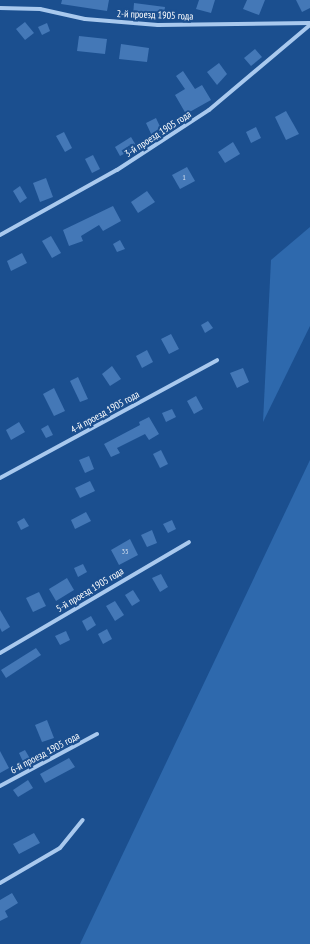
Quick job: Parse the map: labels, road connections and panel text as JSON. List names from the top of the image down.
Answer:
{
  "streets": {
    "street": [
      "2-й проезд 1905 года",
      "3-й проезд 1905 года",
      "4-й проезд 1905 года",
      "5-й проезд 1905 года",
      "6-й проезд 1905 года"
    ]
  },
  "crossings": [
    ["2-й проезд 1905 года", "3-й проезд 1905 года"]
  ],
  "house_numbers": ["1", "35"]
}
